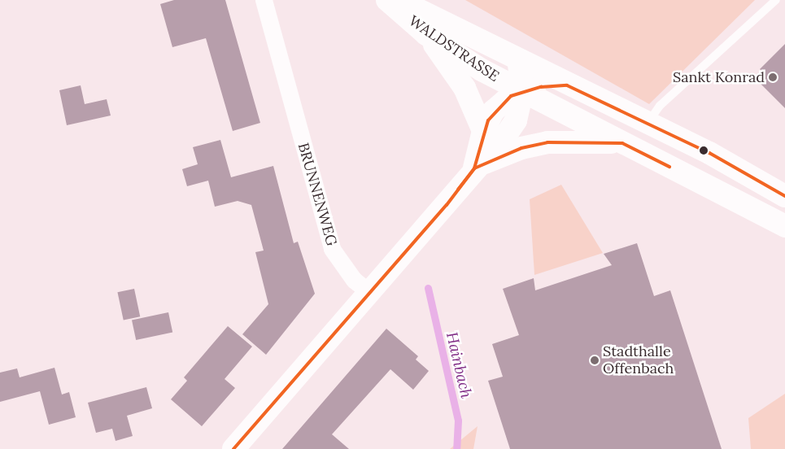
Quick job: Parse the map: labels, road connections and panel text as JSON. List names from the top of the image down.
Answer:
{
  "streets": {
    "street": ["WALDSTRASSE", "BRUNNENWEG"]
  },
  "water": ["Hainbach"],
  "places": ["Sankt Konrad", "Stadthalle Offenbach"]
}
